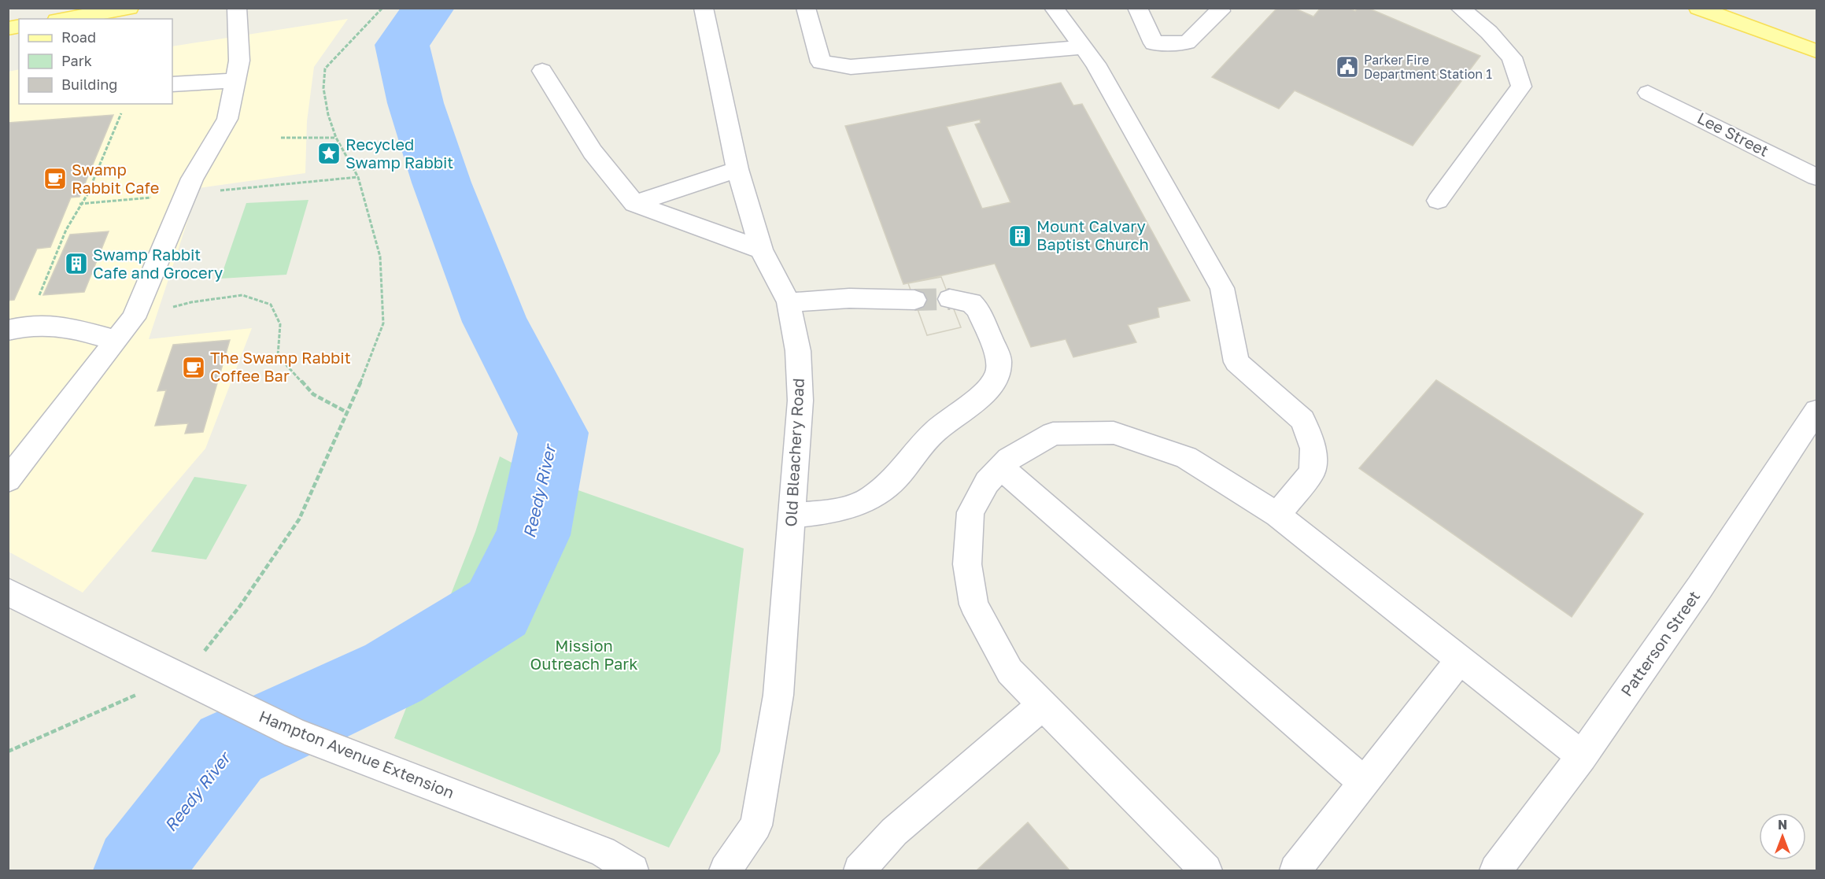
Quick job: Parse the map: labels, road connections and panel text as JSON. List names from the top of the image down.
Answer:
{
  "streets": {
    "street": [
      "Lee Street",
      "Old Bleachery Road",
      "Patterson Street",
      "Hampton Avenue Extension"
    ]
  },
  "water": ["Reedy River"],
  "parks": ["Mission Outreach Park"],
  "places": {
    "public building": ["Parker Fire Department Station 1"],
    "place": ["Recycled Swamp Rabbit"],
    "cafe": ["Swamp Rabbit Cafe", "The Swamp Rabbit Coffee Bar"],
    "building": ["Mount Calvary Baptist Church", "Swamp Rabbit Cafe and Grocery"]
  },
  "legend": ["Road", "Park", "Building"],
  "north": "top"
}
